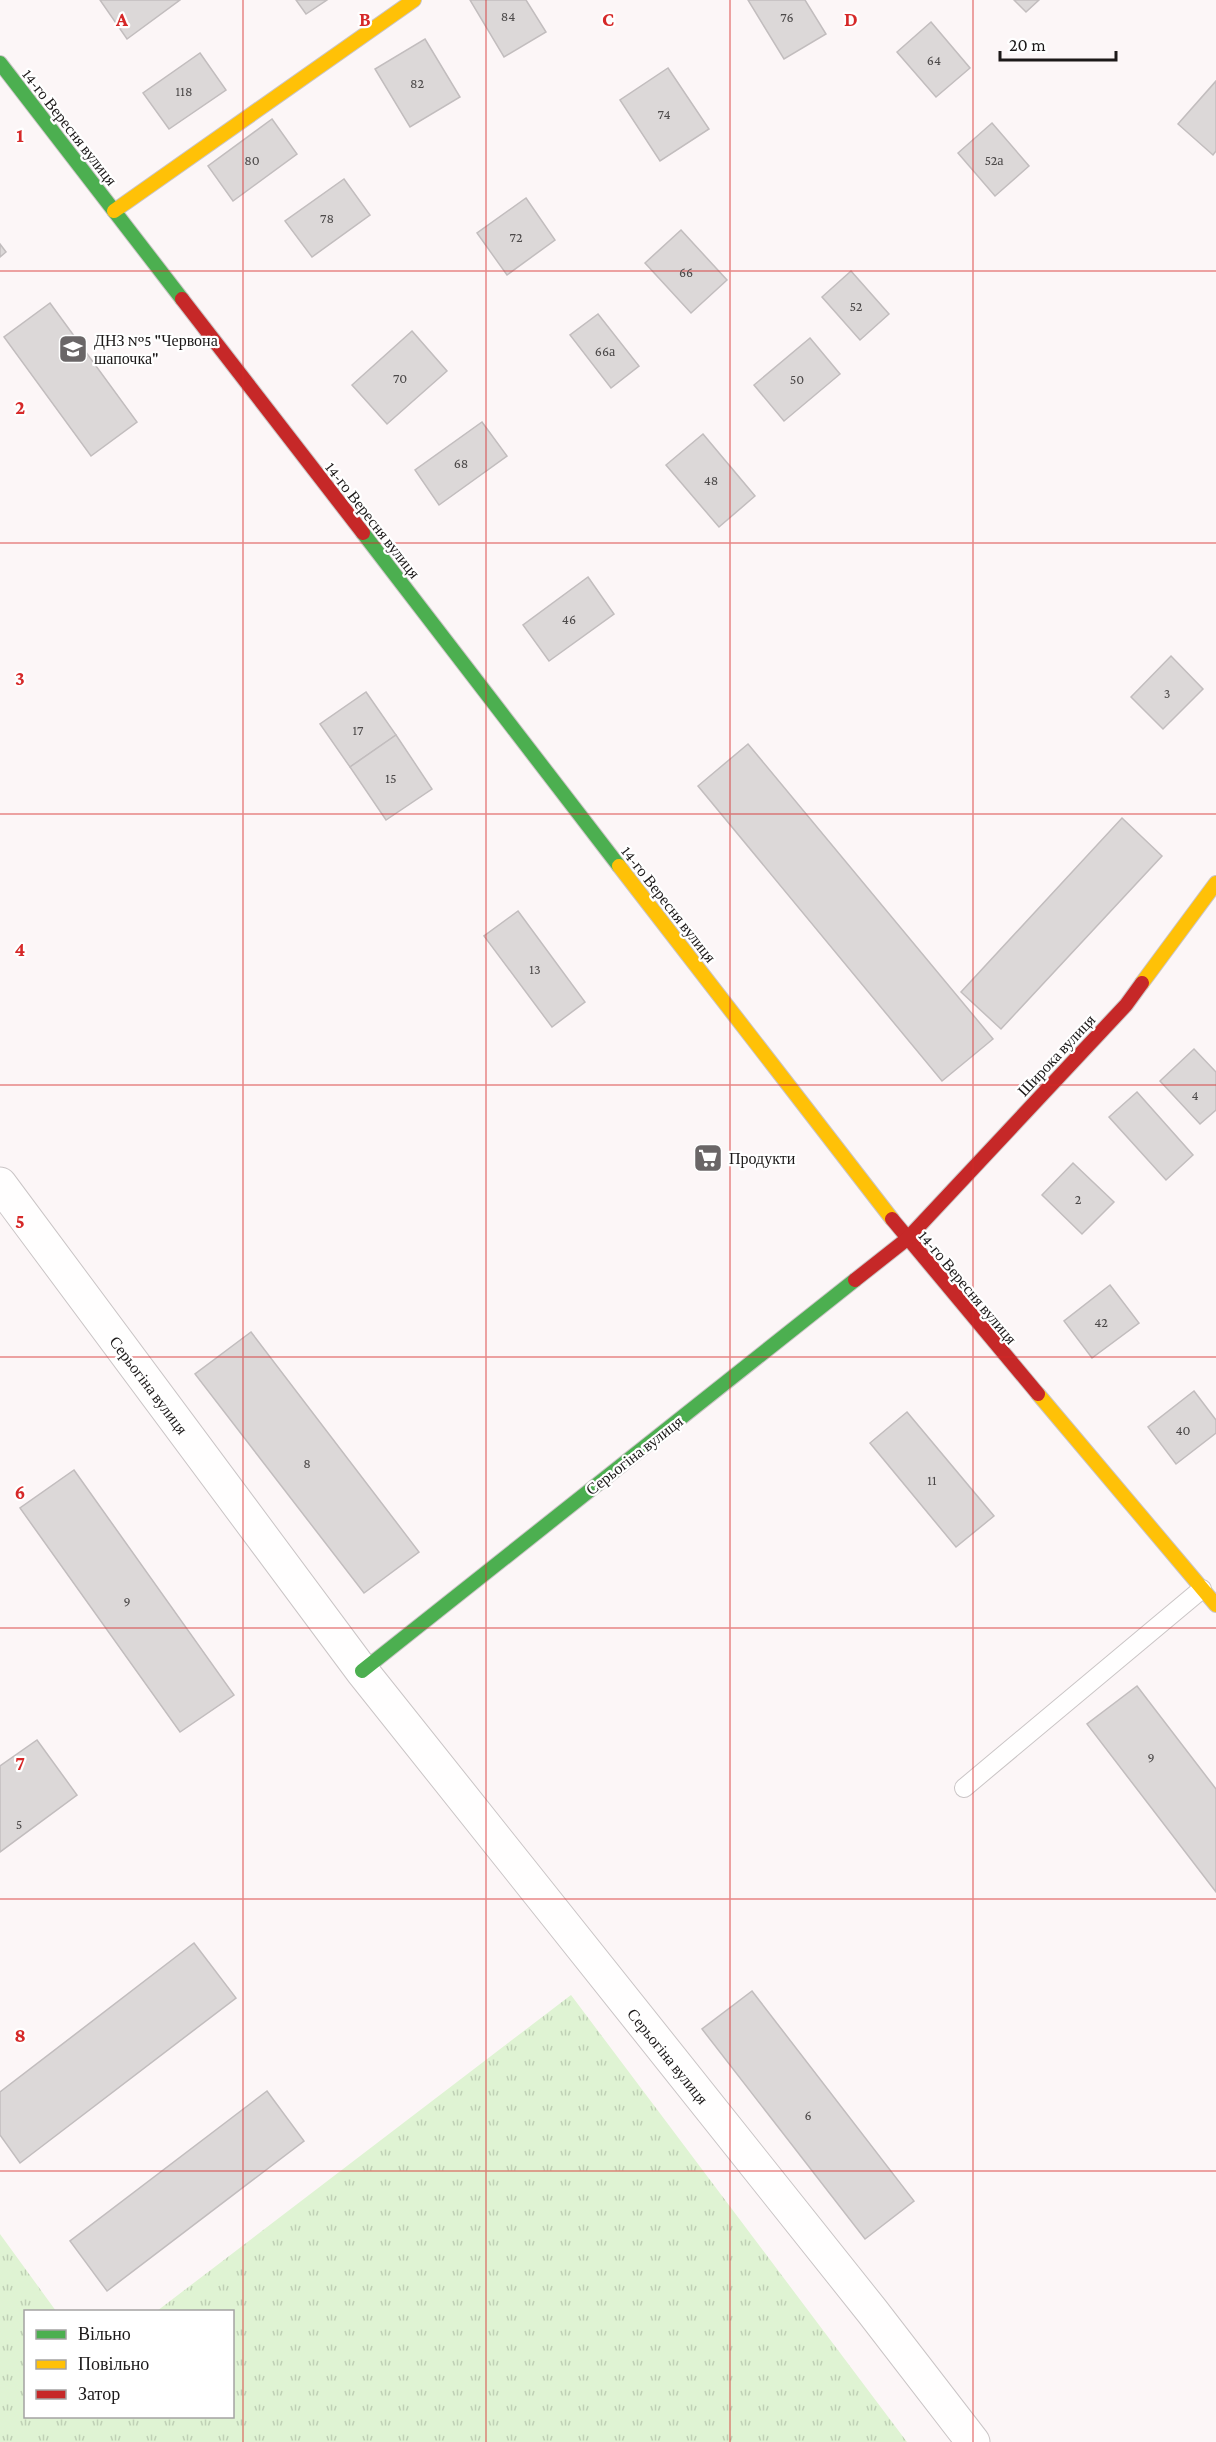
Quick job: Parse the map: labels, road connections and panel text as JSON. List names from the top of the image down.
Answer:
{
  "streets": {
    "street": ["14-го Вересня вулиця", "Широка вулиця", "Серьогіна вулиця"]
  },
  "crossings": [
    ["14-го Вересня вулиця", "Широка вулиця"],
    ["14-го Вересня вулиця", "Серьогіна вулиця"],
    ["Широка вулиця", "Серьогіна вулиця"]
  ],
  "places": {
    "school or university": ["ДНЗ №5 \"Червона шапочка\""],
    "supermarket": ["Продукти"]
  },
  "house_numbers": [
    "84",
    "76",
    "64",
    "82",
    "118",
    "74",
    "80",
    "52а",
    "78",
    "72",
    "66",
    "52",
    "66а",
    "70",
    "50",
    "68",
    "48",
    "46",
    "3",
    "17",
    "15",
    "13",
    "4",
    "2",
    "42",
    "40",
    "8",
    "11",
    "9",
    "9",
    "5",
    "6"
  ],
  "legend": ["Вільно", "Повільно", "Затор"],
  "scale_bar": "20 m",
  "grid": {
    "columns": [
      "A",
      "B",
      "C",
      "D"
    ],
    "rows": [
      "1",
      "2",
      "3",
      "4",
      "5",
      "6",
      "7",
      "8"
    ]
  }
}
